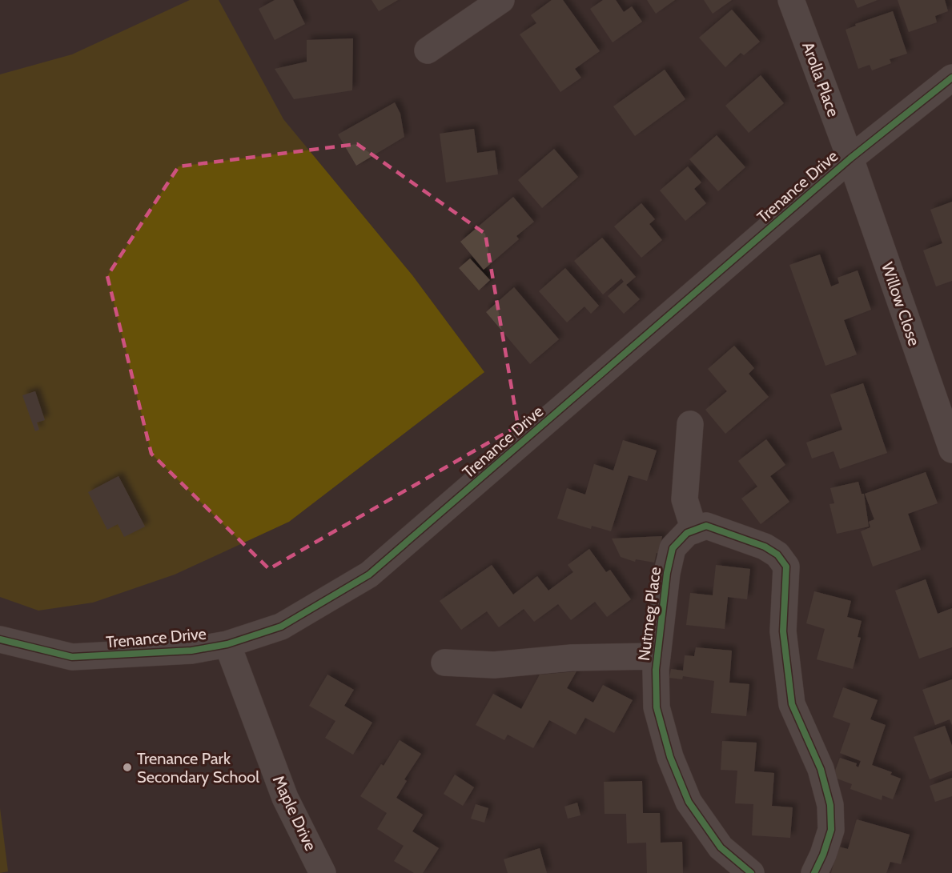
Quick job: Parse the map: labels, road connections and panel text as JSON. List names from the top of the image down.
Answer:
{
  "streets": {
    "street": [
      "Arolla Place",
      "Trenance Drive",
      "Willow Close",
      "Nutmeg Place",
      "Maple Drive"
    ]
  },
  "crossings": [
    ["Arolla Place", "Trenance Drive"],
    ["Arolla Place", "Willow Close"],
    ["Trenance Drive", "Willow Close"],
    ["Trenance Drive", "Maple Drive"]
  ],
  "places": ["Trenance Park Secondary School"]
}
